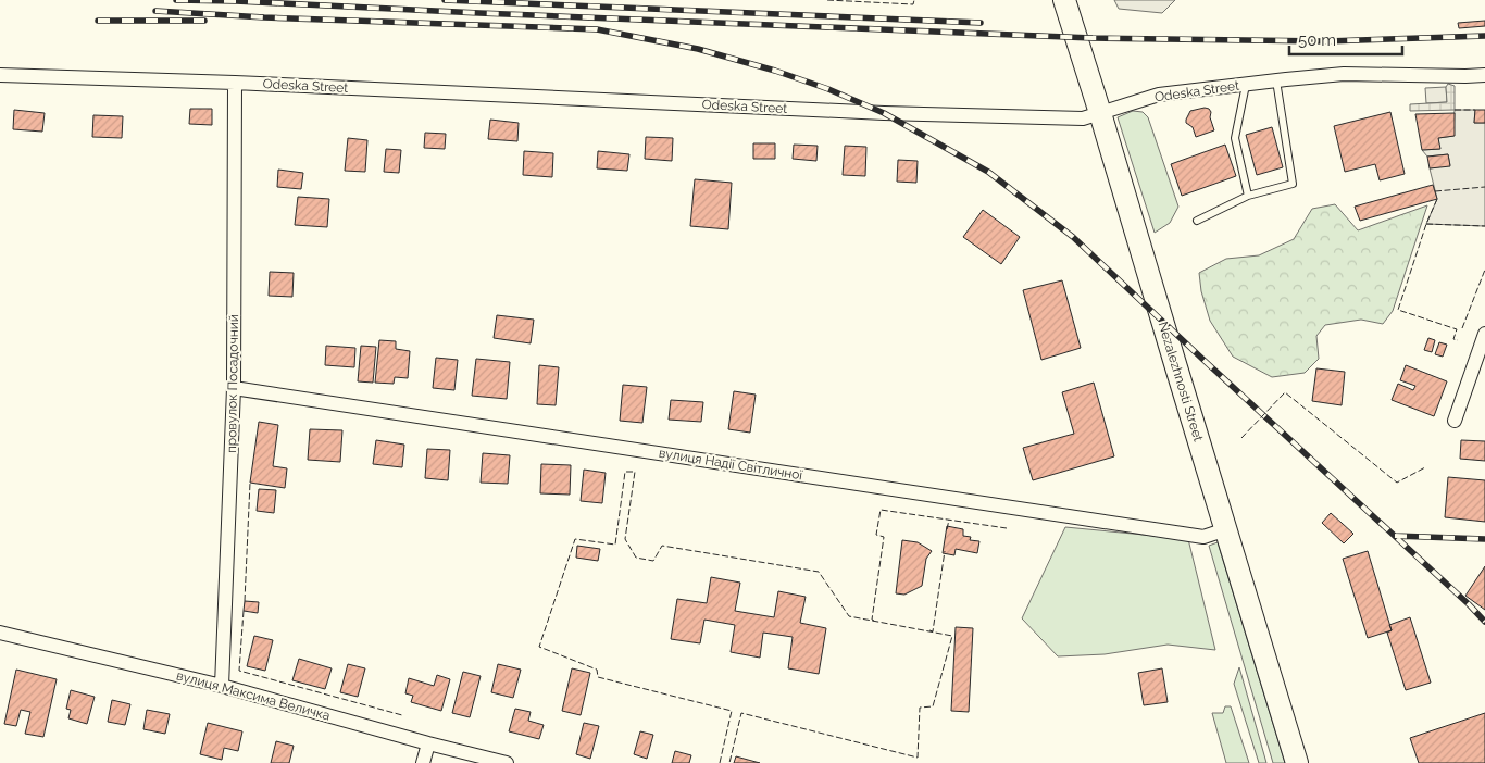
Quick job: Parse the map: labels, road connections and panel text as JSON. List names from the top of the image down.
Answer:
{
  "streets": {
    "main road": ["Nezalezhnosti Street"],
    "street": [
      "Odeska Street",
      "провулок Посадочний",
      "вулиця Надії Світличної",
      "вулиця Максима Величка"
    ]
  },
  "crossings": [
    ["Odeska Street", "Nezalezhnosti Street"],
    ["Odeska Street", "провулок Посадочний"],
    ["Nezalezhnosti Street", "вулиця Надії Світличної"],
    ["провулок Посадочний", "вулиця Надії Світличної"],
    ["провулок Посадочний", "вулиця Максима Величка"]
  ],
  "scale_bar": "50 m"
}
